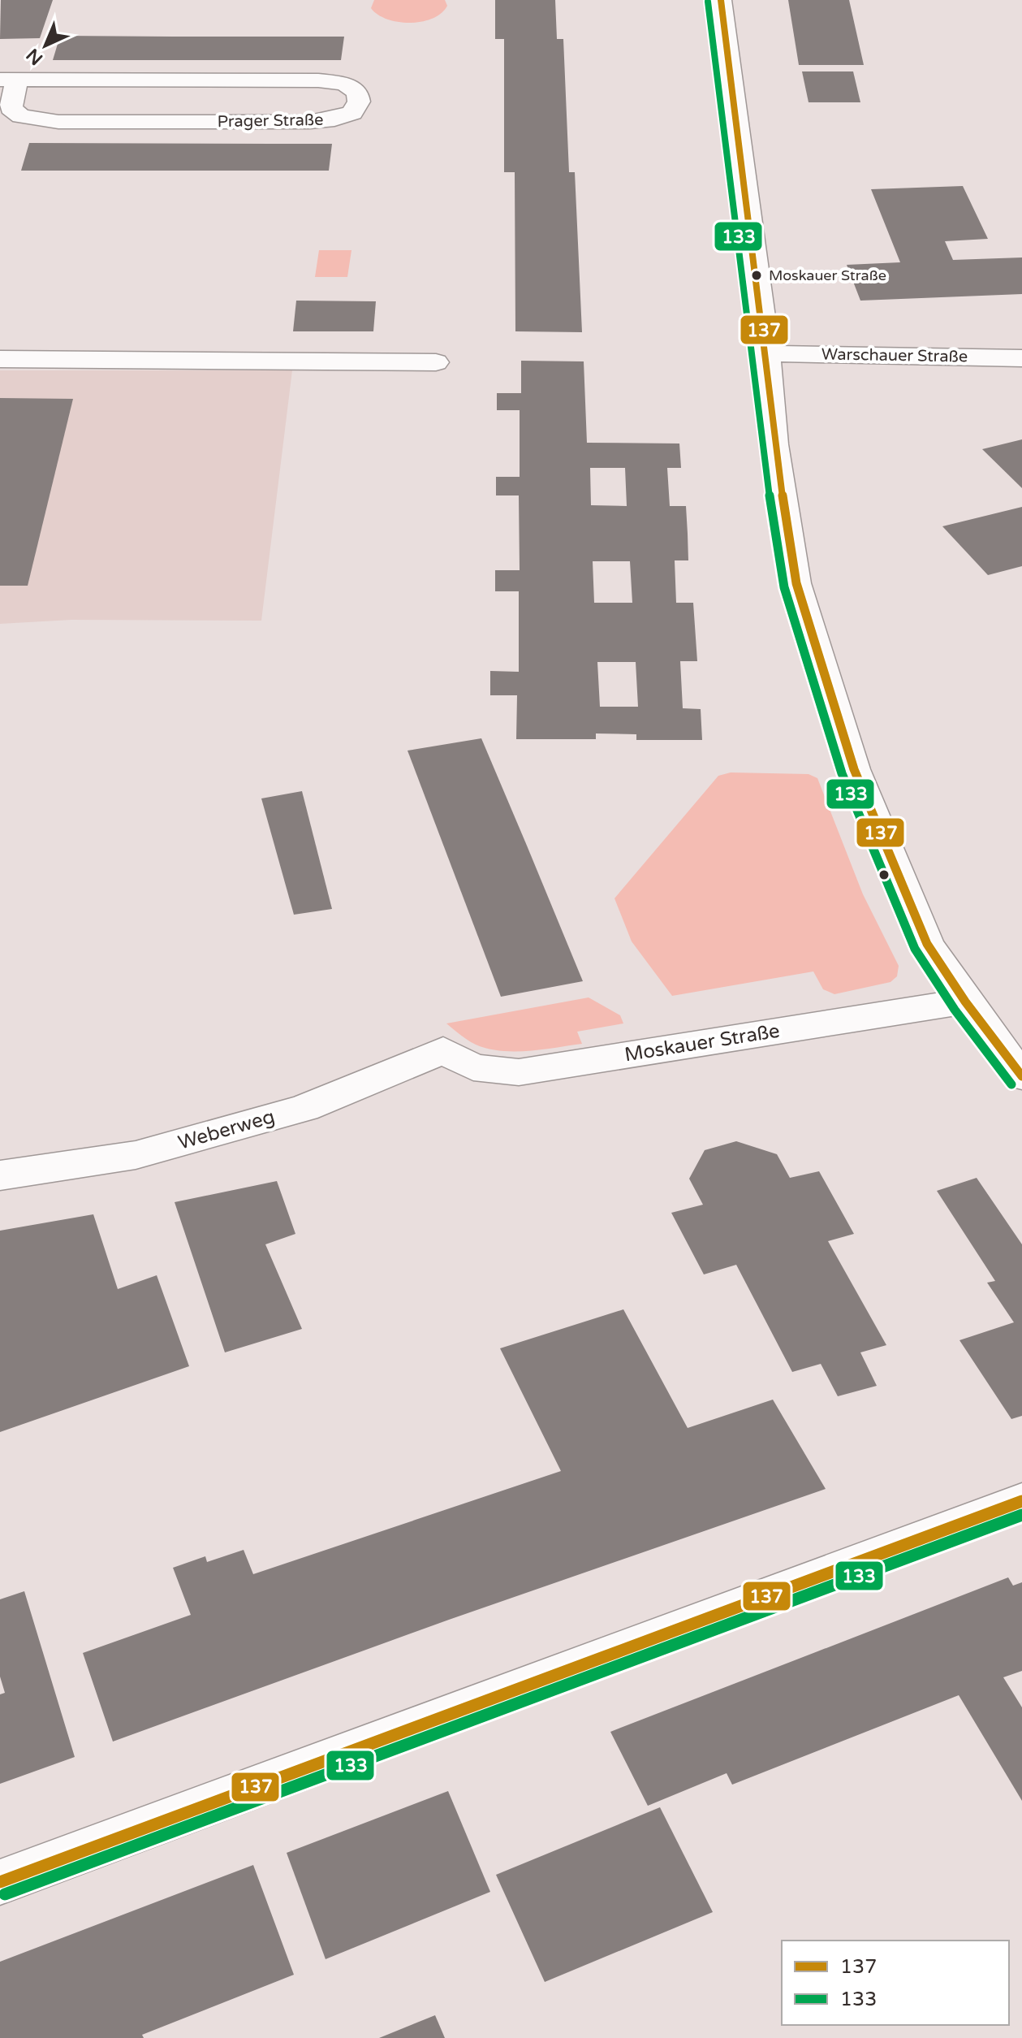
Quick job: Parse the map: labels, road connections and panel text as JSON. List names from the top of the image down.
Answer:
{
  "streets": {
    "street": [
      "Prager Straße",
      "Warschauer Straße",
      "Moskauer Straße",
      "Weberweg"
    ]
  },
  "crossings": [
    ["Moskauer Straße", "Weberweg"]
  ],
  "places": ["Moskauer Straße"],
  "lines": ["transit line 137", "transit line 133"],
  "legend": ["137", "133"],
  "north": "bottom left"
}
